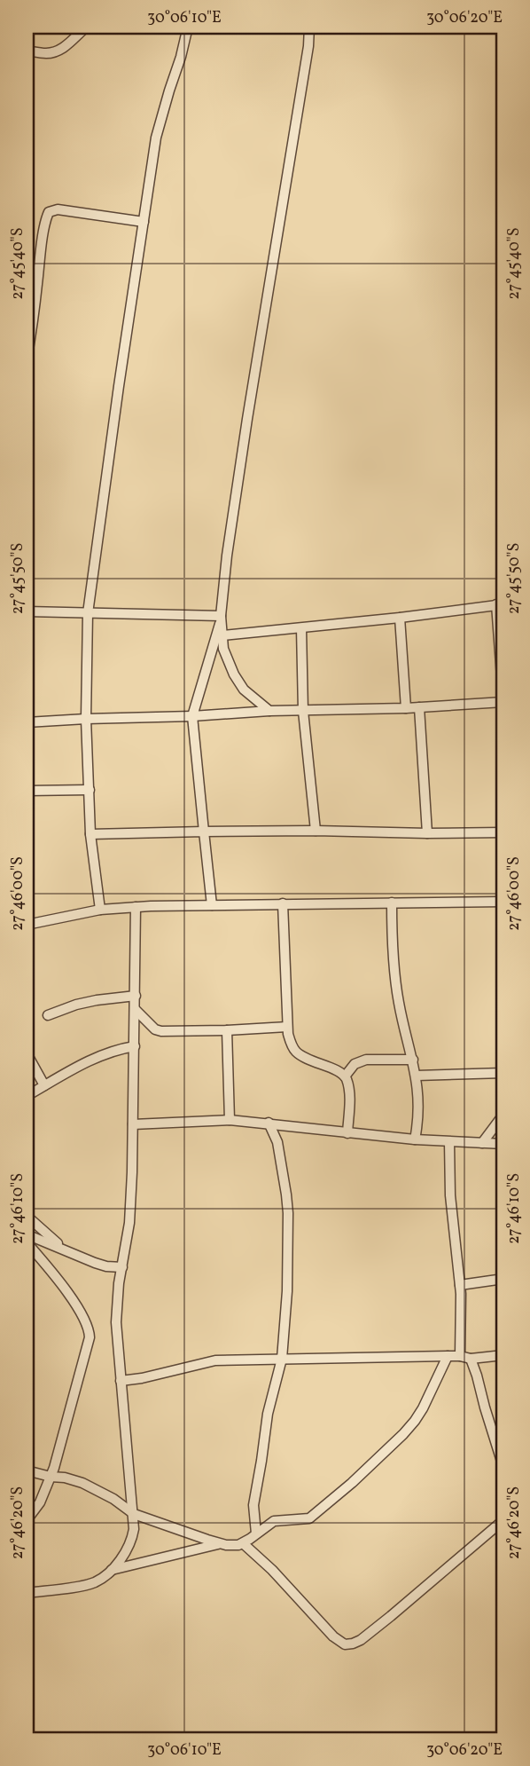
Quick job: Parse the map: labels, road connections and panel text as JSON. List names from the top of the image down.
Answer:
{
  "coordinates": [
    "30°06'10\"E",
    "30°06'20\"E",
    "27°45'40\"S",
    "27°45'50\"S",
    "27°46'00\"S",
    "27°46'10\"S",
    "27°46'20\"S"
  ]
}
